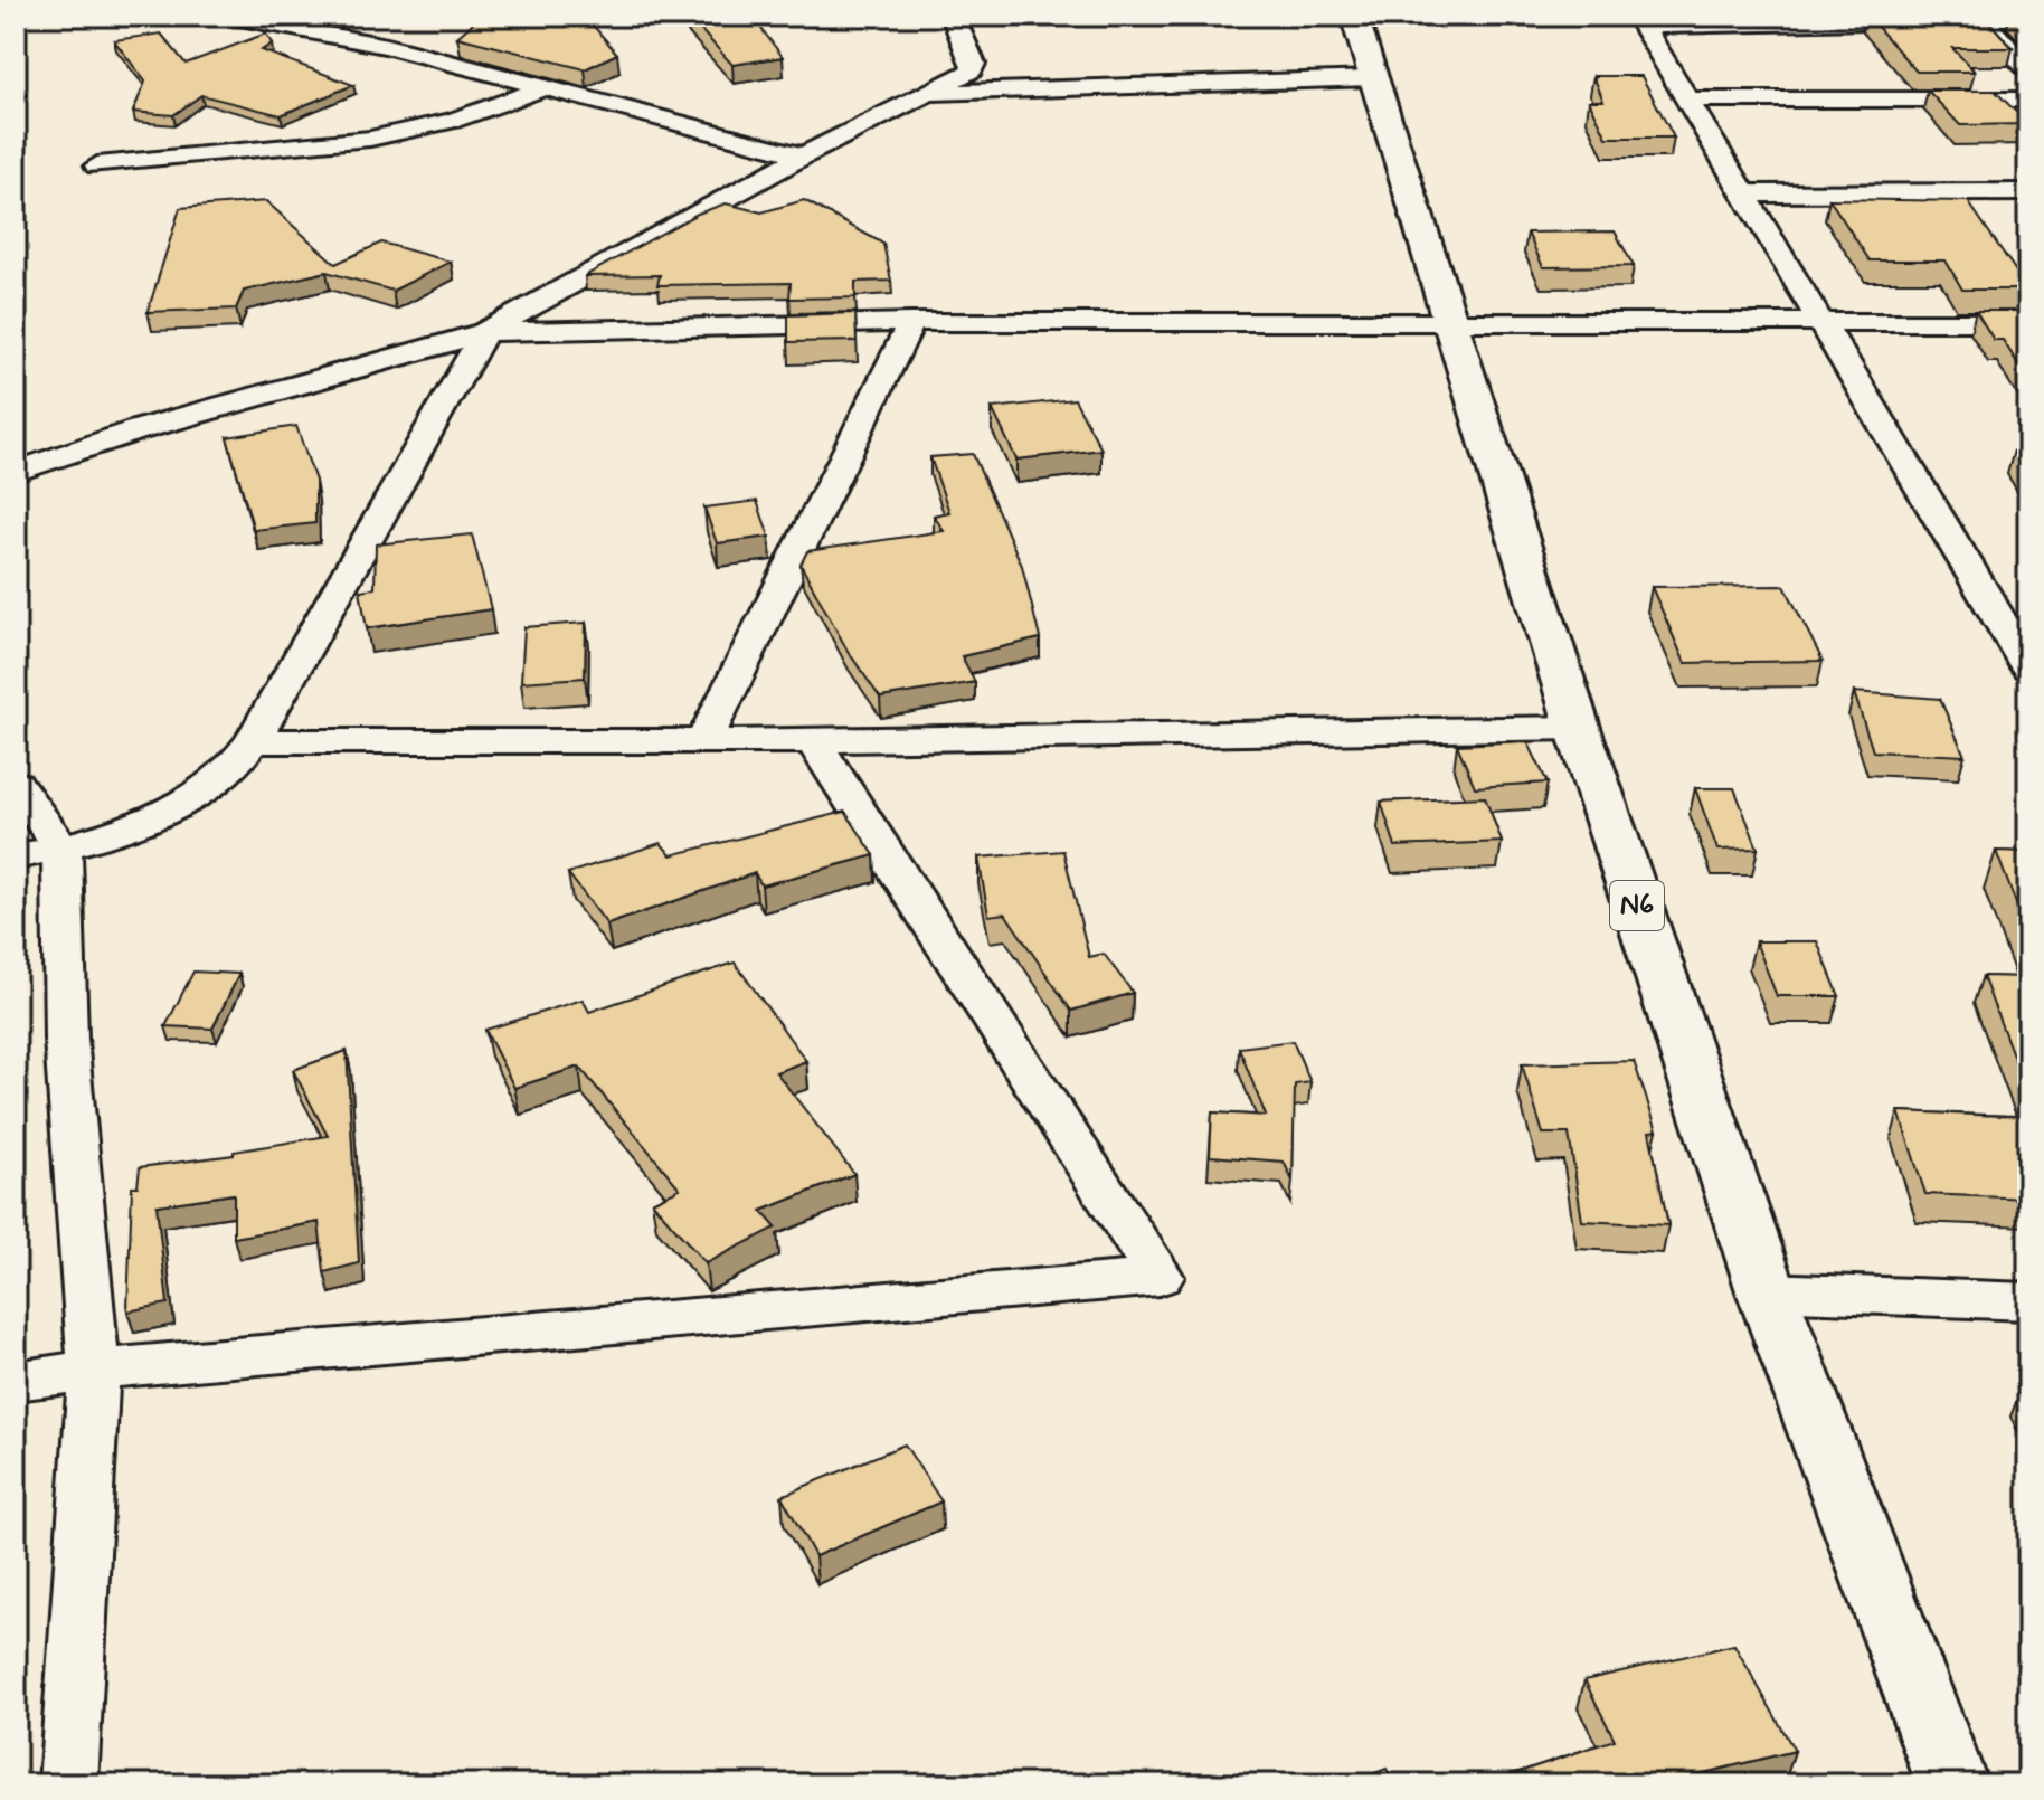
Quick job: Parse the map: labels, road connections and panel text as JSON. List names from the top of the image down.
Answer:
{
  "streets": {
    "highway": ["N6"]
  }
}
